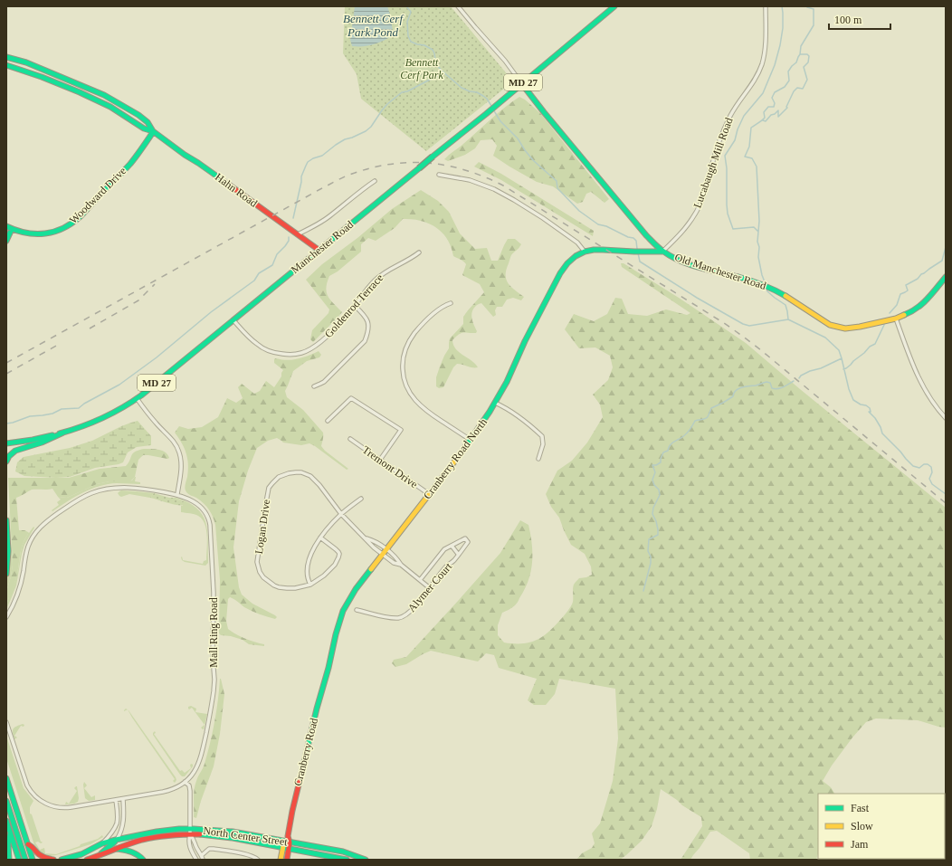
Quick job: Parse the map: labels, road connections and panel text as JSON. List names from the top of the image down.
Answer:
{
  "streets": {
    "main road": [
      "MD 27",
      "Hahn Road",
      "Woodward Drive",
      "Manchester Road",
      "Old Manchester Road",
      "Cranberry Road North",
      "Cranberry Road",
      "North Center Street"
    ],
    "street": [
      "Lucabaugh Mill Road",
      "Goldenrod Terrace",
      "Tremont Drive",
      "Logan Drive",
      "Alymer Court",
      "Mall Ring Road"
    ]
  },
  "crossings": [
    ["Lucabaugh Mill Road", "Old Manchester Road"],
    ["Hahn Road", "Woodward Drive"],
    ["Hahn Road", "Manchester Road"],
    ["Manchester Road", "Old Manchester Road"],
    ["Manchester Road", "Goldenrod Terrace"],
    ["Old Manchester Road", "Cranberry Road North"],
    ["Cranberry Road North", "Tremont Drive"],
    ["Cranberry Road North", "Logan Drive"],
    ["Cranberry Road North", "Cranberry Road"],
    ["Logan Drive", "Alymer Court"],
    ["Cranberry Road", "North Center Street"]
  ],
  "water": ["Bennett Cerf Park Pond"],
  "parks": ["Bennett Cerf Park"],
  "legend": ["Fast", "Slow", "Jam"],
  "scale_bar": "100 m"
}
